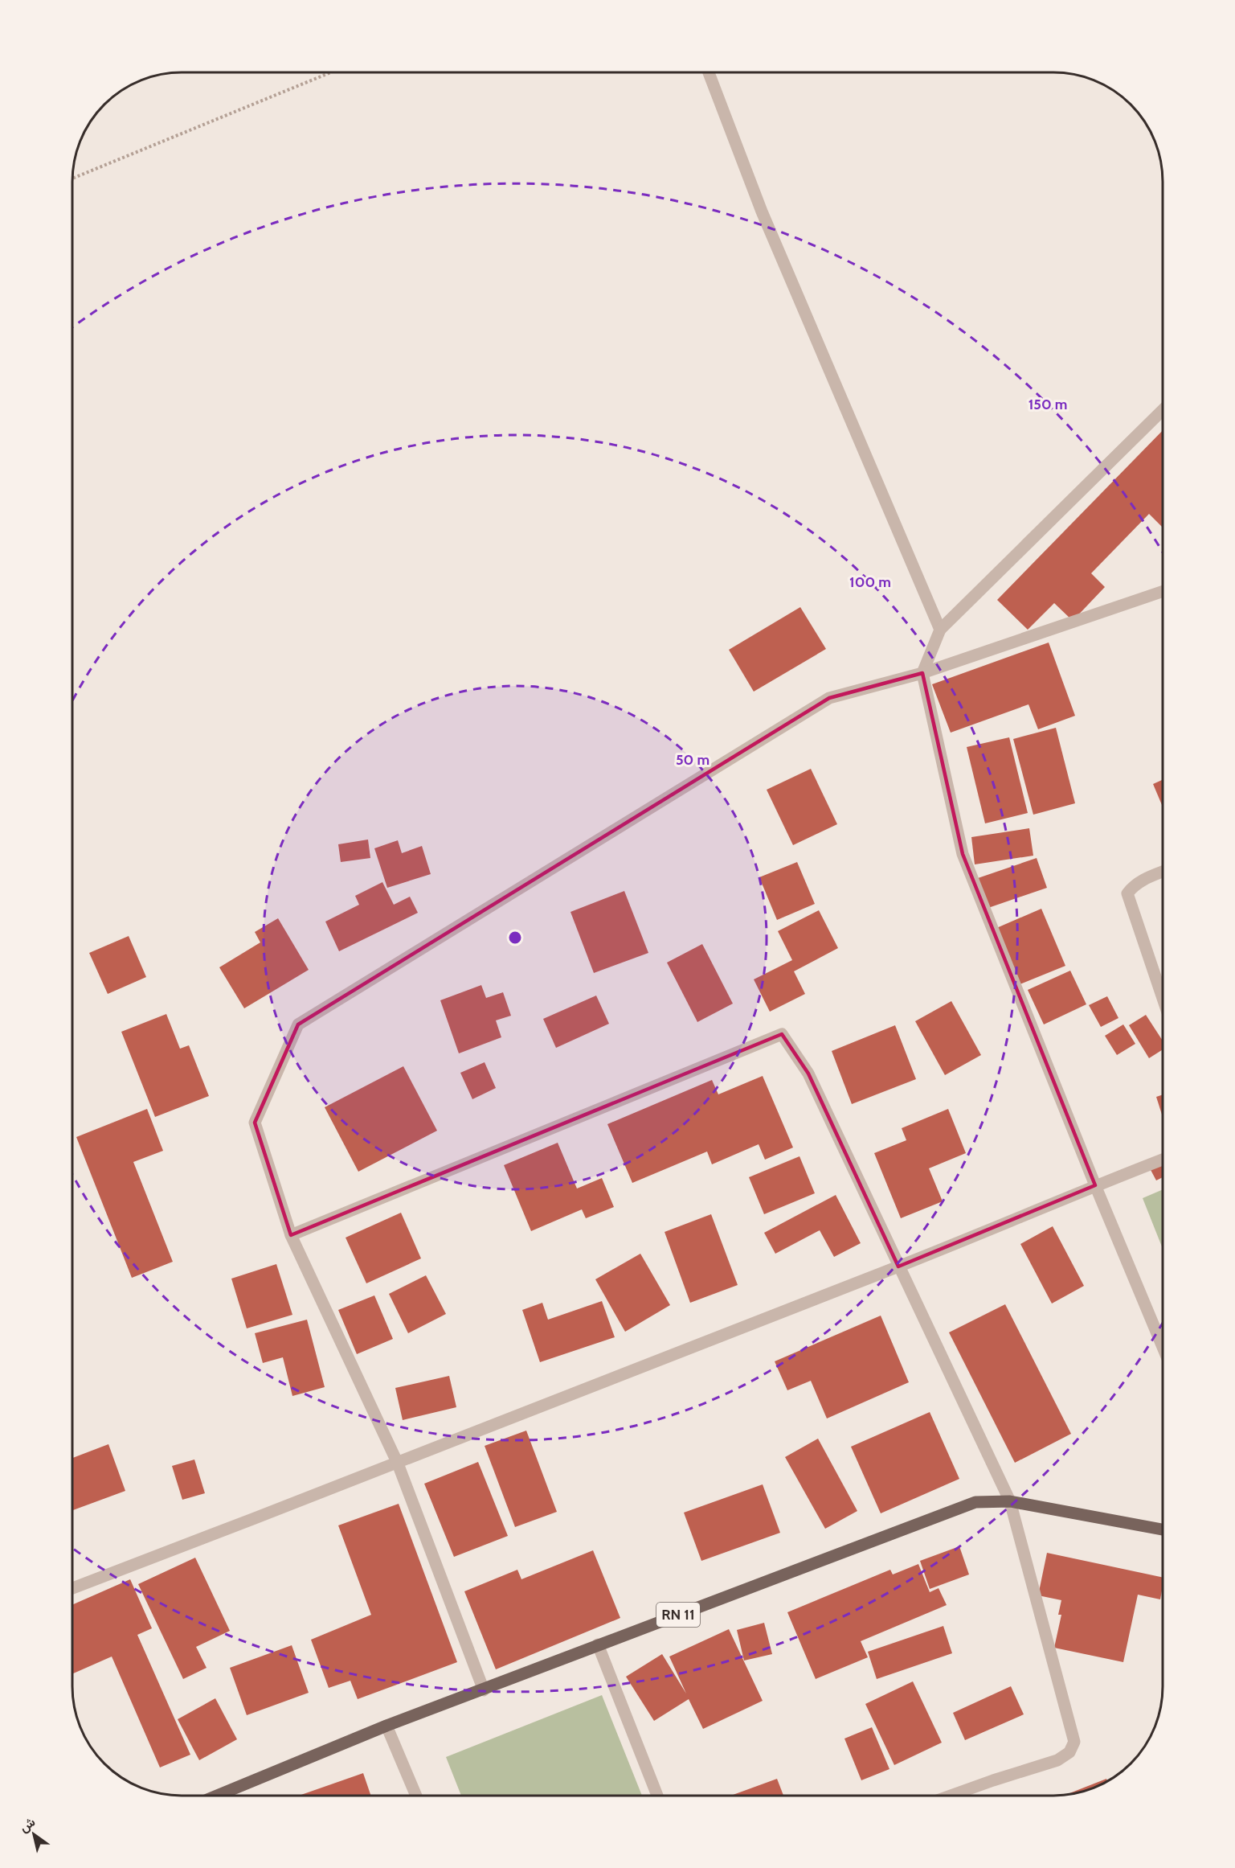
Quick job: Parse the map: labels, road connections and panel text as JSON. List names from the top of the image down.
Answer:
{
  "streets": {
    "main road": ["RN 11"]
  },
  "north": "top left",
  "rings": ["150 m", "100 m", "50 m"]
}
